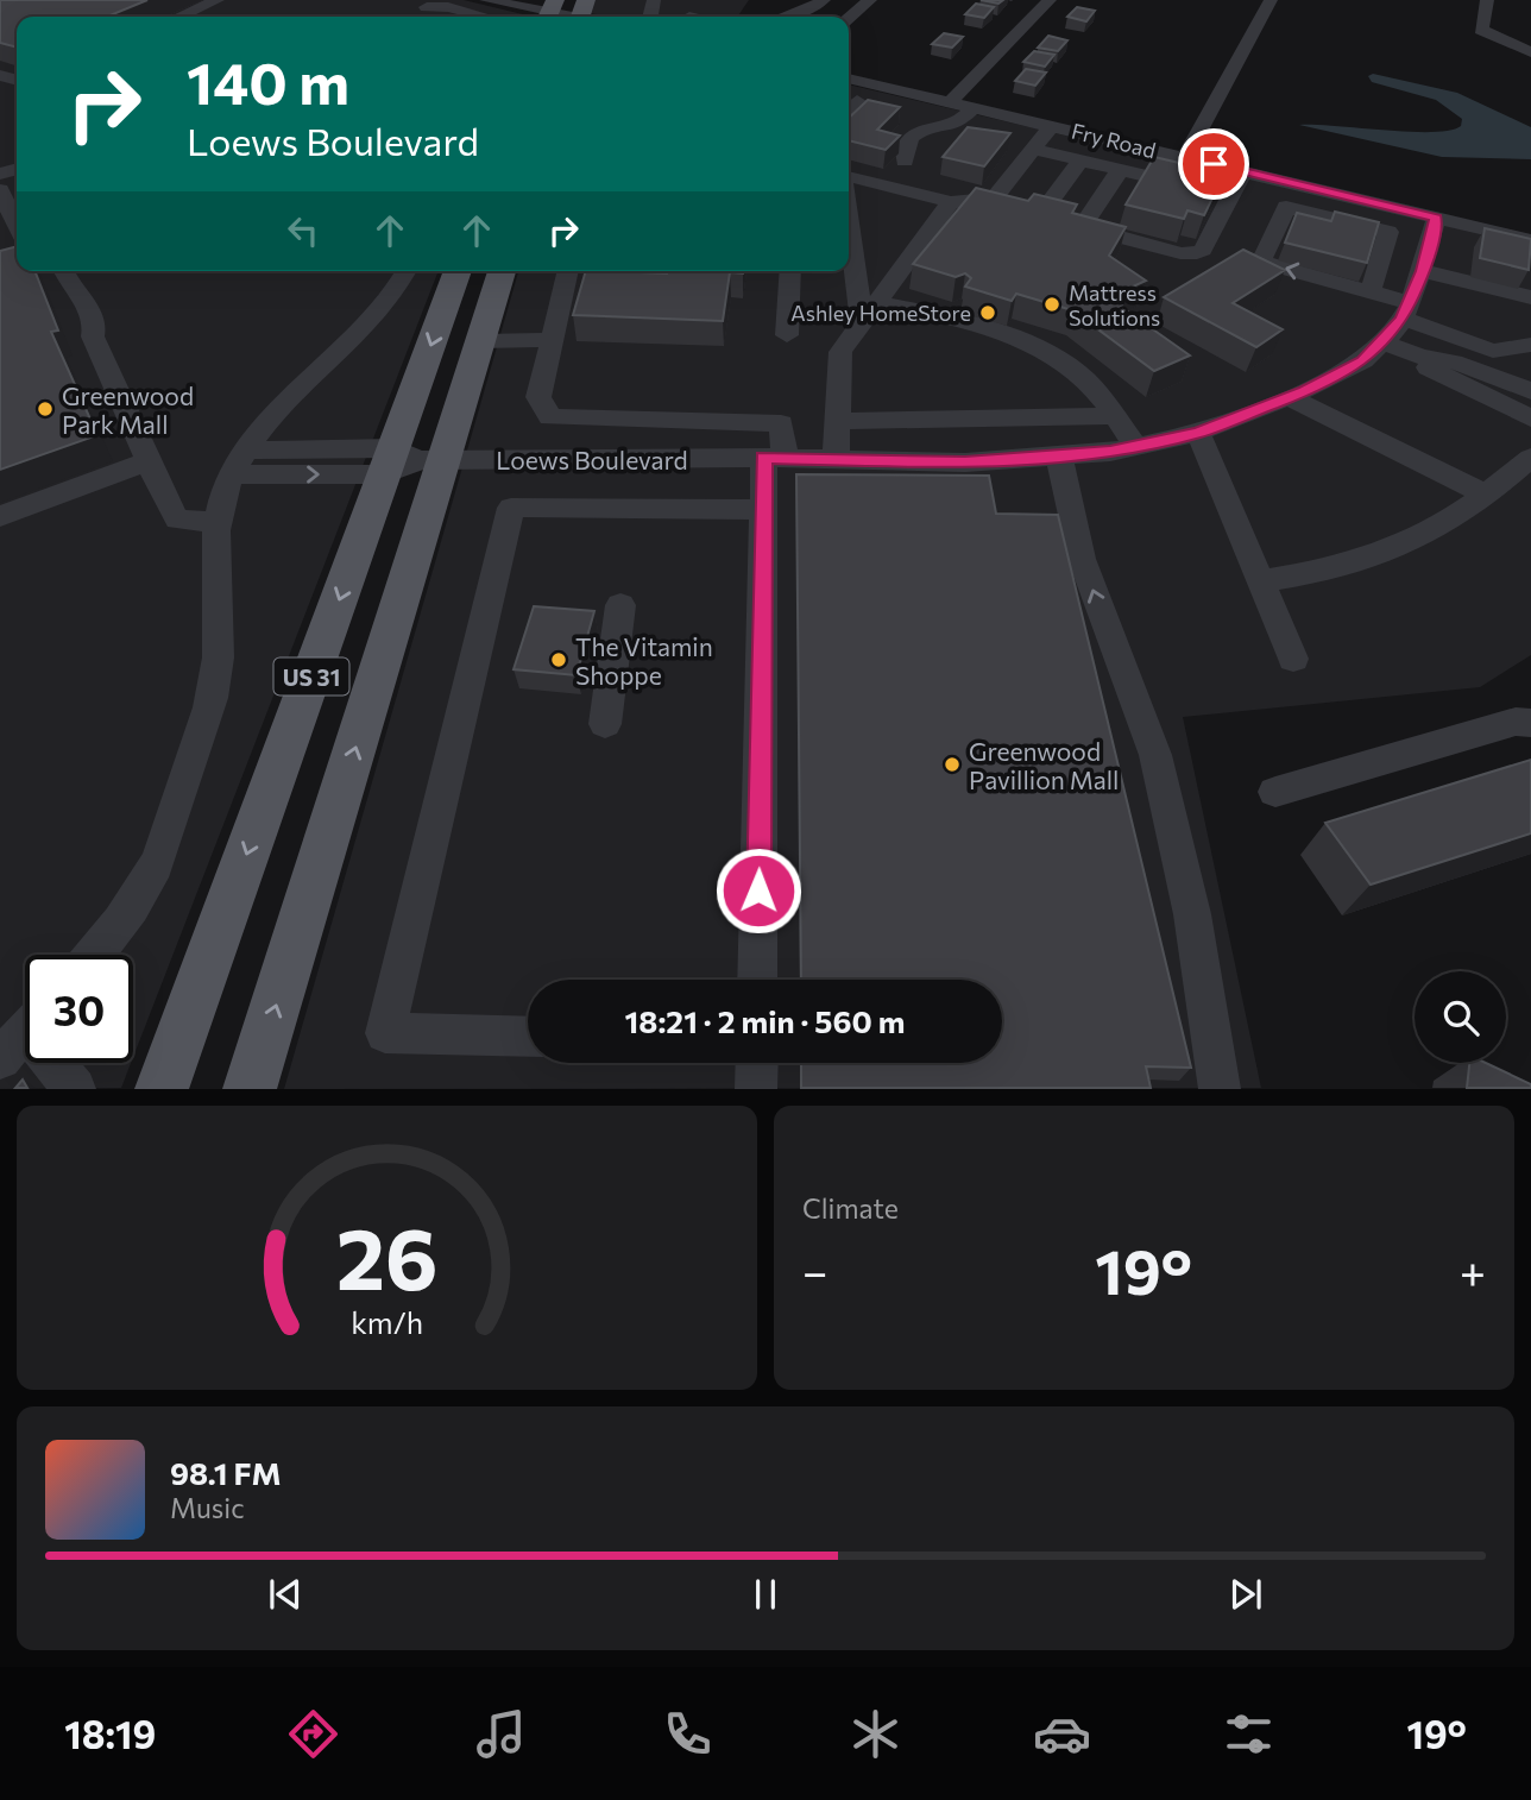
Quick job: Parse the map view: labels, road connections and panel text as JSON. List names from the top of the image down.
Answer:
{
  "streets": {
    "main road": ["US 31"],
    "street": ["Fry Road", "Loews Boulevard"]
  },
  "crossings": [
    ["Fry Road", "Loews Boulevard"],
    ["Loews Boulevard", "US 31"]
  ],
  "places": [
    "Mattress Solutions",
    "Ashley HomeStore",
    "Greenwood Park Mall",
    "The Vitamin Shoppe",
    "Greenwood Pavillion Mall"
  ],
  "page": {
    "turn": ["140 m", "Loews Boulevard"],
    "limit": "30",
    "trip": "18:21 · 2 min · 560 m",
    "tile": "Climate",
    "heat": ["−", "19°", "+"],
    "song": ["98.1 FM", "Music"],
    "tabs": ["18:19", "19°"],
    "gauge": ["26", "km/h"]
  }
}
